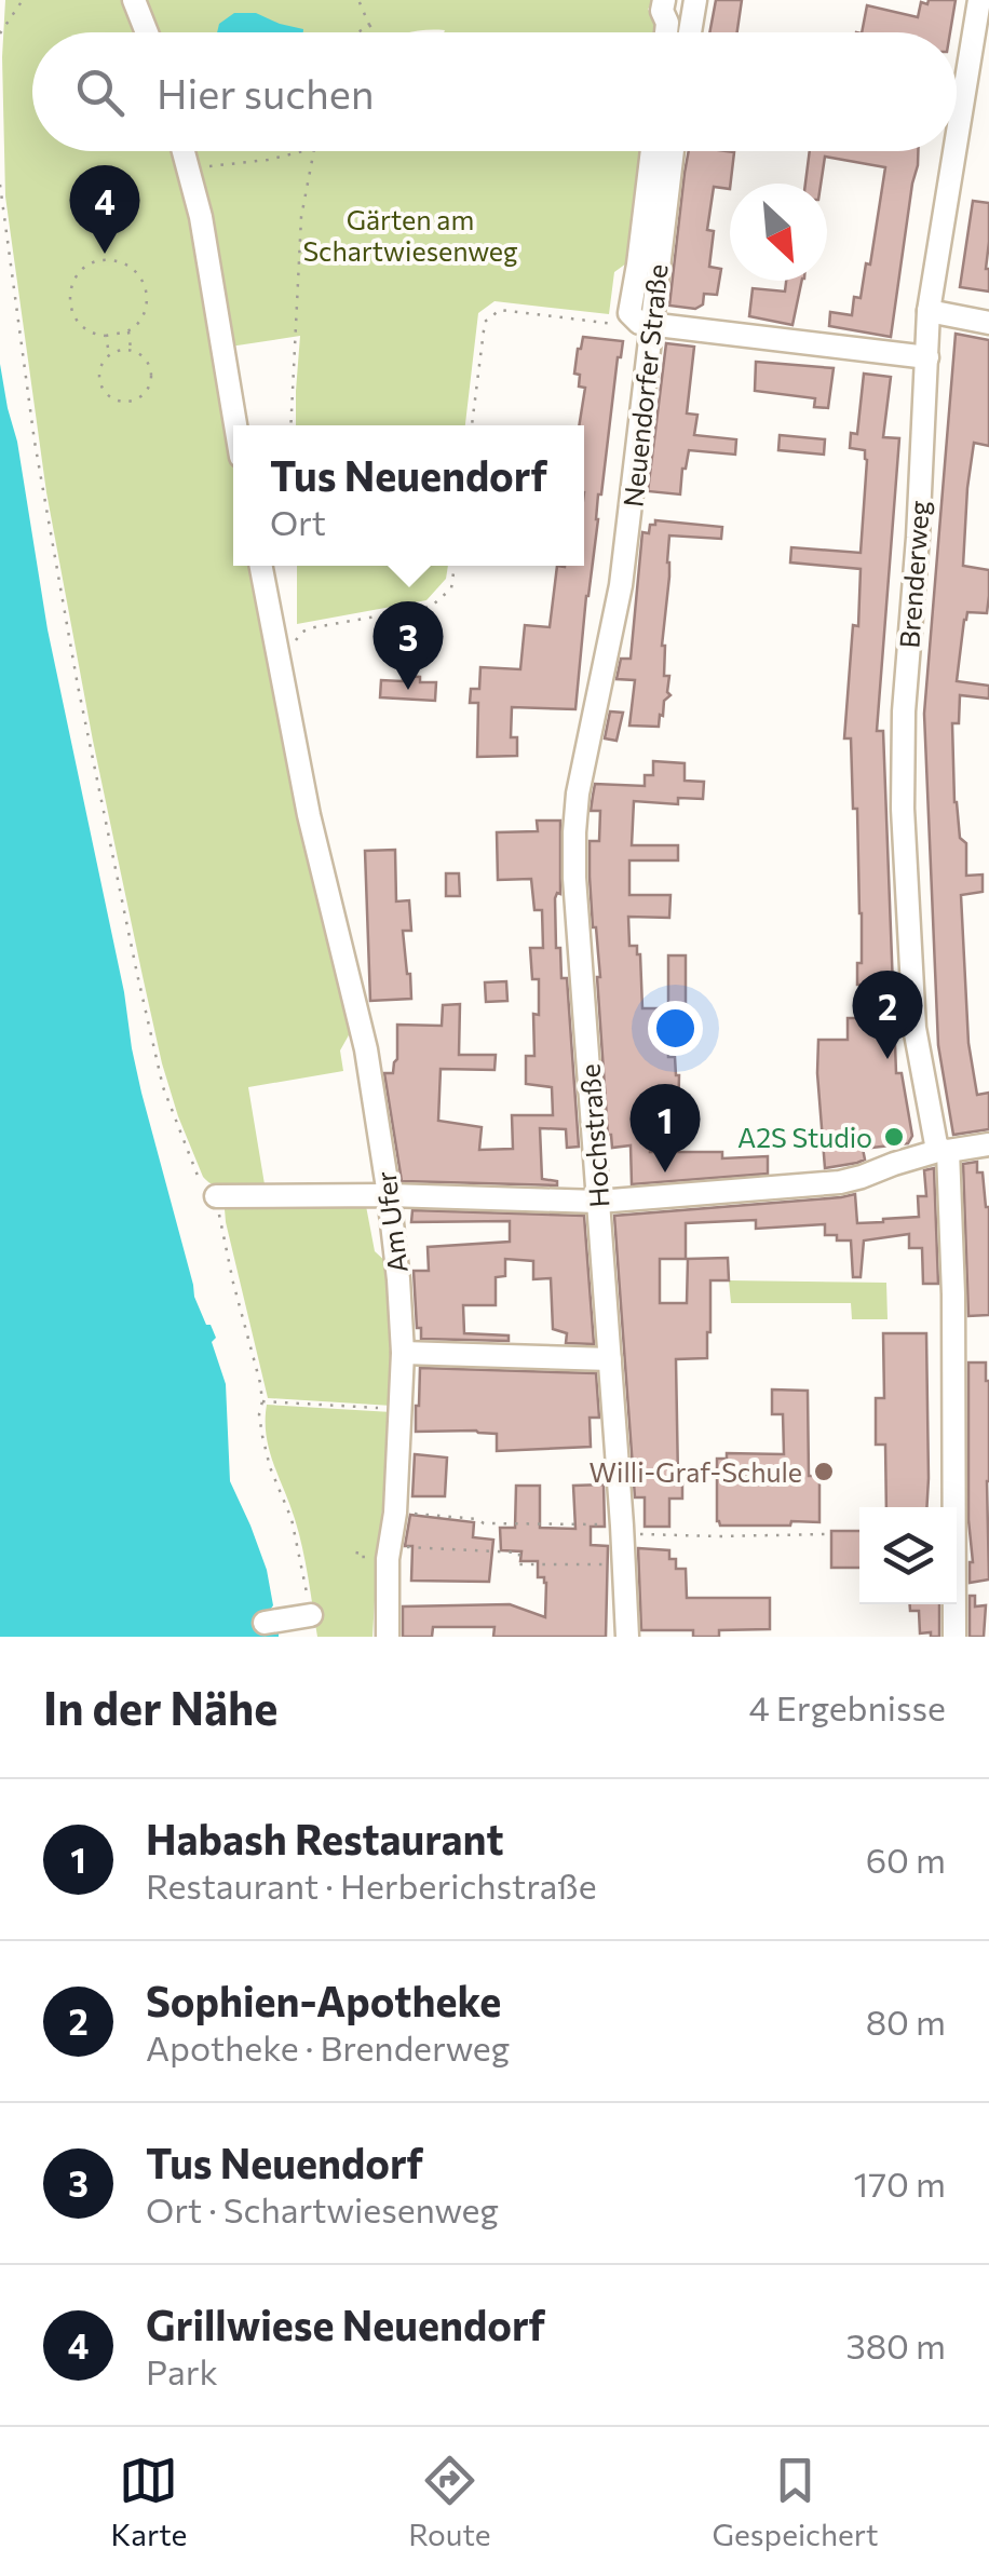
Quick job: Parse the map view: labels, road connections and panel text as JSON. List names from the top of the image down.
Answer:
{
  "streets": {
    "street": [
      "Neuendorfer Straße",
      "Brenderweg",
      "Hochstraße",
      "Am Ufer"
    ]
  },
  "crossings": [
    ["Neuendorfer Straße", "Hochstraße"]
  ],
  "parks": ["Gärten am Schartwiesenweg"],
  "places": ["A2S Studio", "Willi-Graf-Schule"],
  "north": "bottom right",
  "page": {
    "search": "Hier suchen",
    "pins": [
      "4",
      "3",
      "2",
      "1"
    ],
    "popup": ["Tus Neuendorf", "Ort"],
    "heading": ["In der Nähe", "4 Ergebnisse"],
    "list": [
      {
        "mark": "1",
        "name": "Habash Restaurant",
        "note": "Restaurant · Herberichstraße",
        "value": "60 m"
      },
      {
        "mark": "2",
        "name": "Sophien-Apotheke",
        "note": "Apotheke · Brenderweg",
        "value": "80 m"
      },
      {
        "mark": "3",
        "name": "Tus Neuendorf",
        "note": "Ort · Schartwiesenweg",
        "value": "170 m"
      },
      {
        "mark": "4",
        "name": "Grillwiese Neuendorf",
        "note": "Park",
        "value": "380 m"
      }
    ],
    "nav": ["Karte", "Route", "Gespeichert"]
  }
}
